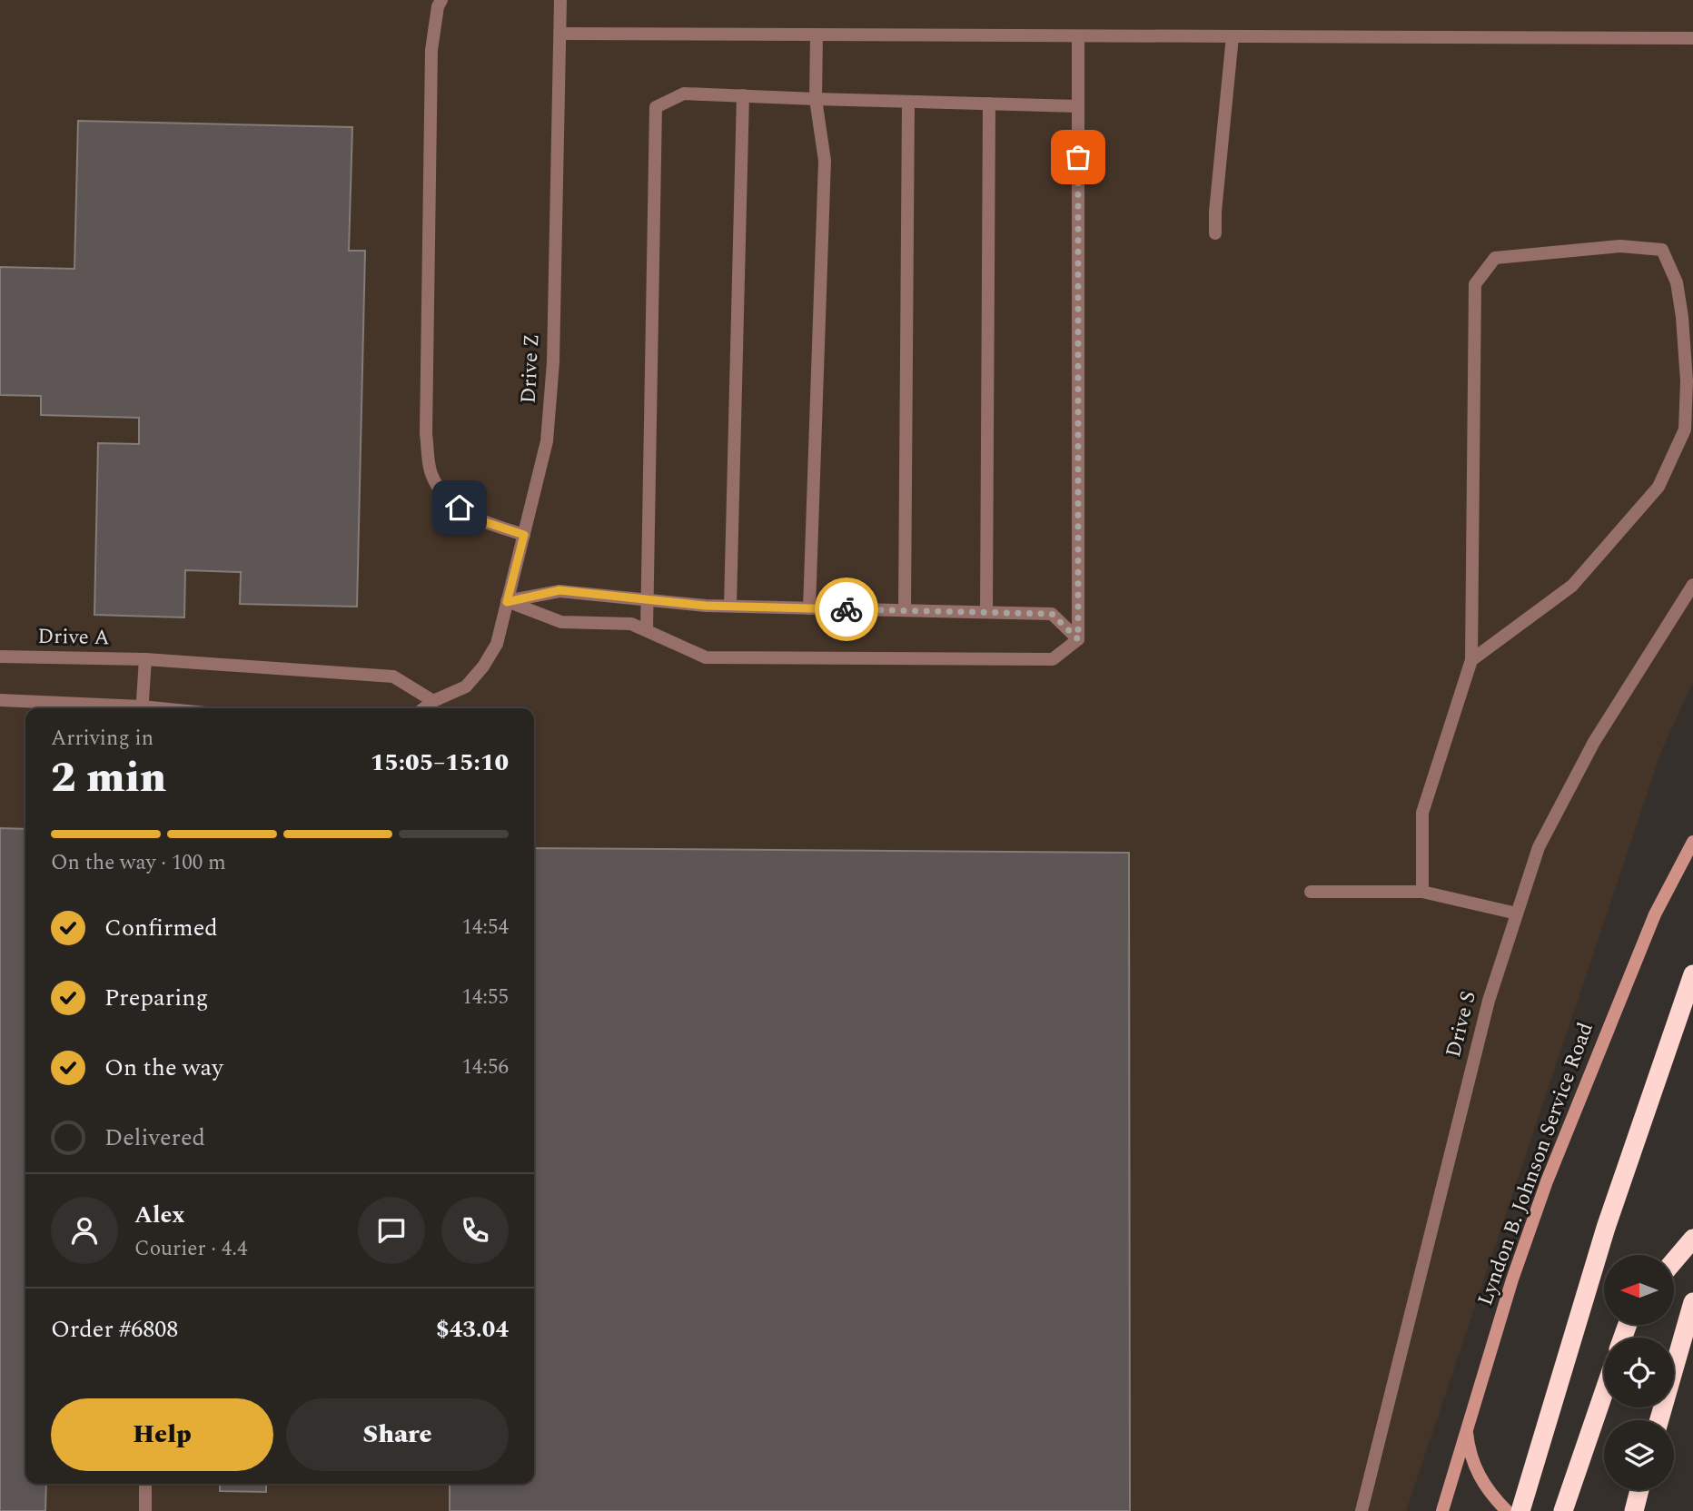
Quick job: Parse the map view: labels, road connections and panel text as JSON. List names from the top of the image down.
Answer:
{
  "streets": {
    "main road": ["Lyndon B. Johnson Service Road"],
    "lane": ["Drive Z", "Drive A", "Drive S"]
  },
  "north": "left",
  "page": {
    "heading": ["2 min", "Arriving in", "15:05–15:10"],
    "panel": [
      "Alex",
      "Courier · 4.4",
      "Order #6808",
      "$43.04"
    ],
    "bar": "On the way · 100 m",
    "list": [
      ["Confirmed", "14:54"],
      ["Preparing", "14:55"],
      ["On the way", "14:56"],
      "Delivered"
    ],
    "buttons": ["Help", "Share"]
  }
}
